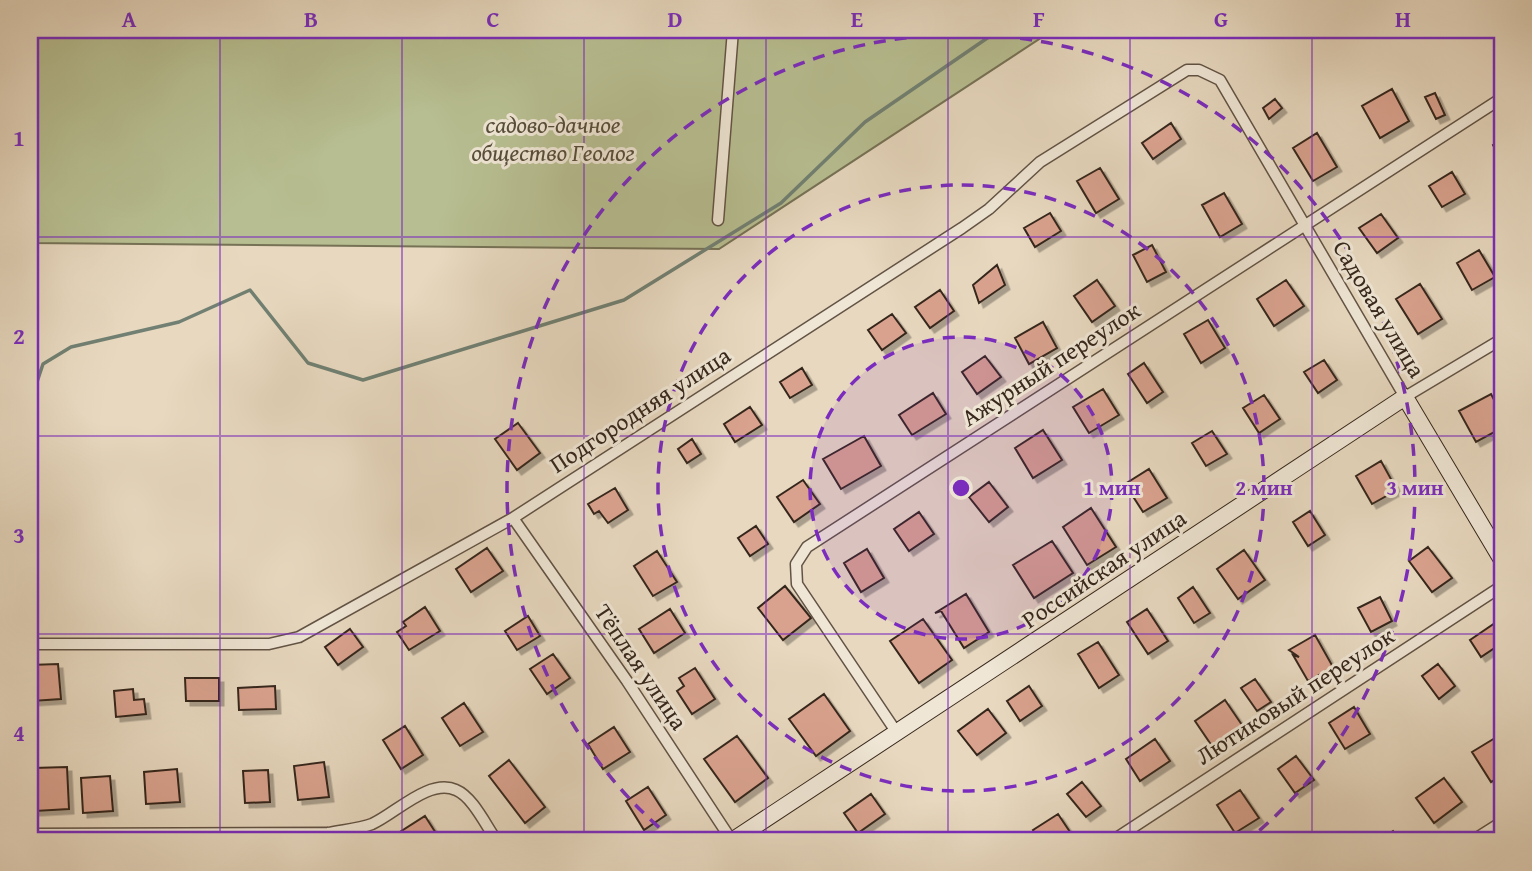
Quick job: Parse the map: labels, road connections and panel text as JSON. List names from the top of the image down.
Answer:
{
  "streets": {
    "street": [
      "Садовая улица",
      "Ажурный переулок",
      "Подгородняя улица",
      "Российская улица",
      "Тёплая улица",
      "Лютиковый переулок"
    ]
  },
  "crossings": [
    ["Садовая улица", "Ажурный переулок"],
    ["Садовая улица", "Подгородняя улица"],
    ["Садовая улица", "Российская улица"],
    ["Ажурный переулок", "Российская улица"],
    ["Подгородняя улица", "Тёплая улица"],
    ["Российская улица", "Тёплая улица"]
  ],
  "parks": ["садово-дачное общество Геолог"],
  "grid": {
    "columns": [
      "A",
      "B",
      "C",
      "D",
      "E",
      "F",
      "G",
      "H"
    ],
    "rows": [
      "1",
      "2",
      "3",
      "4"
    ]
  },
  "rings": ["1 мин", "2 мин", "3 мин"]
}
